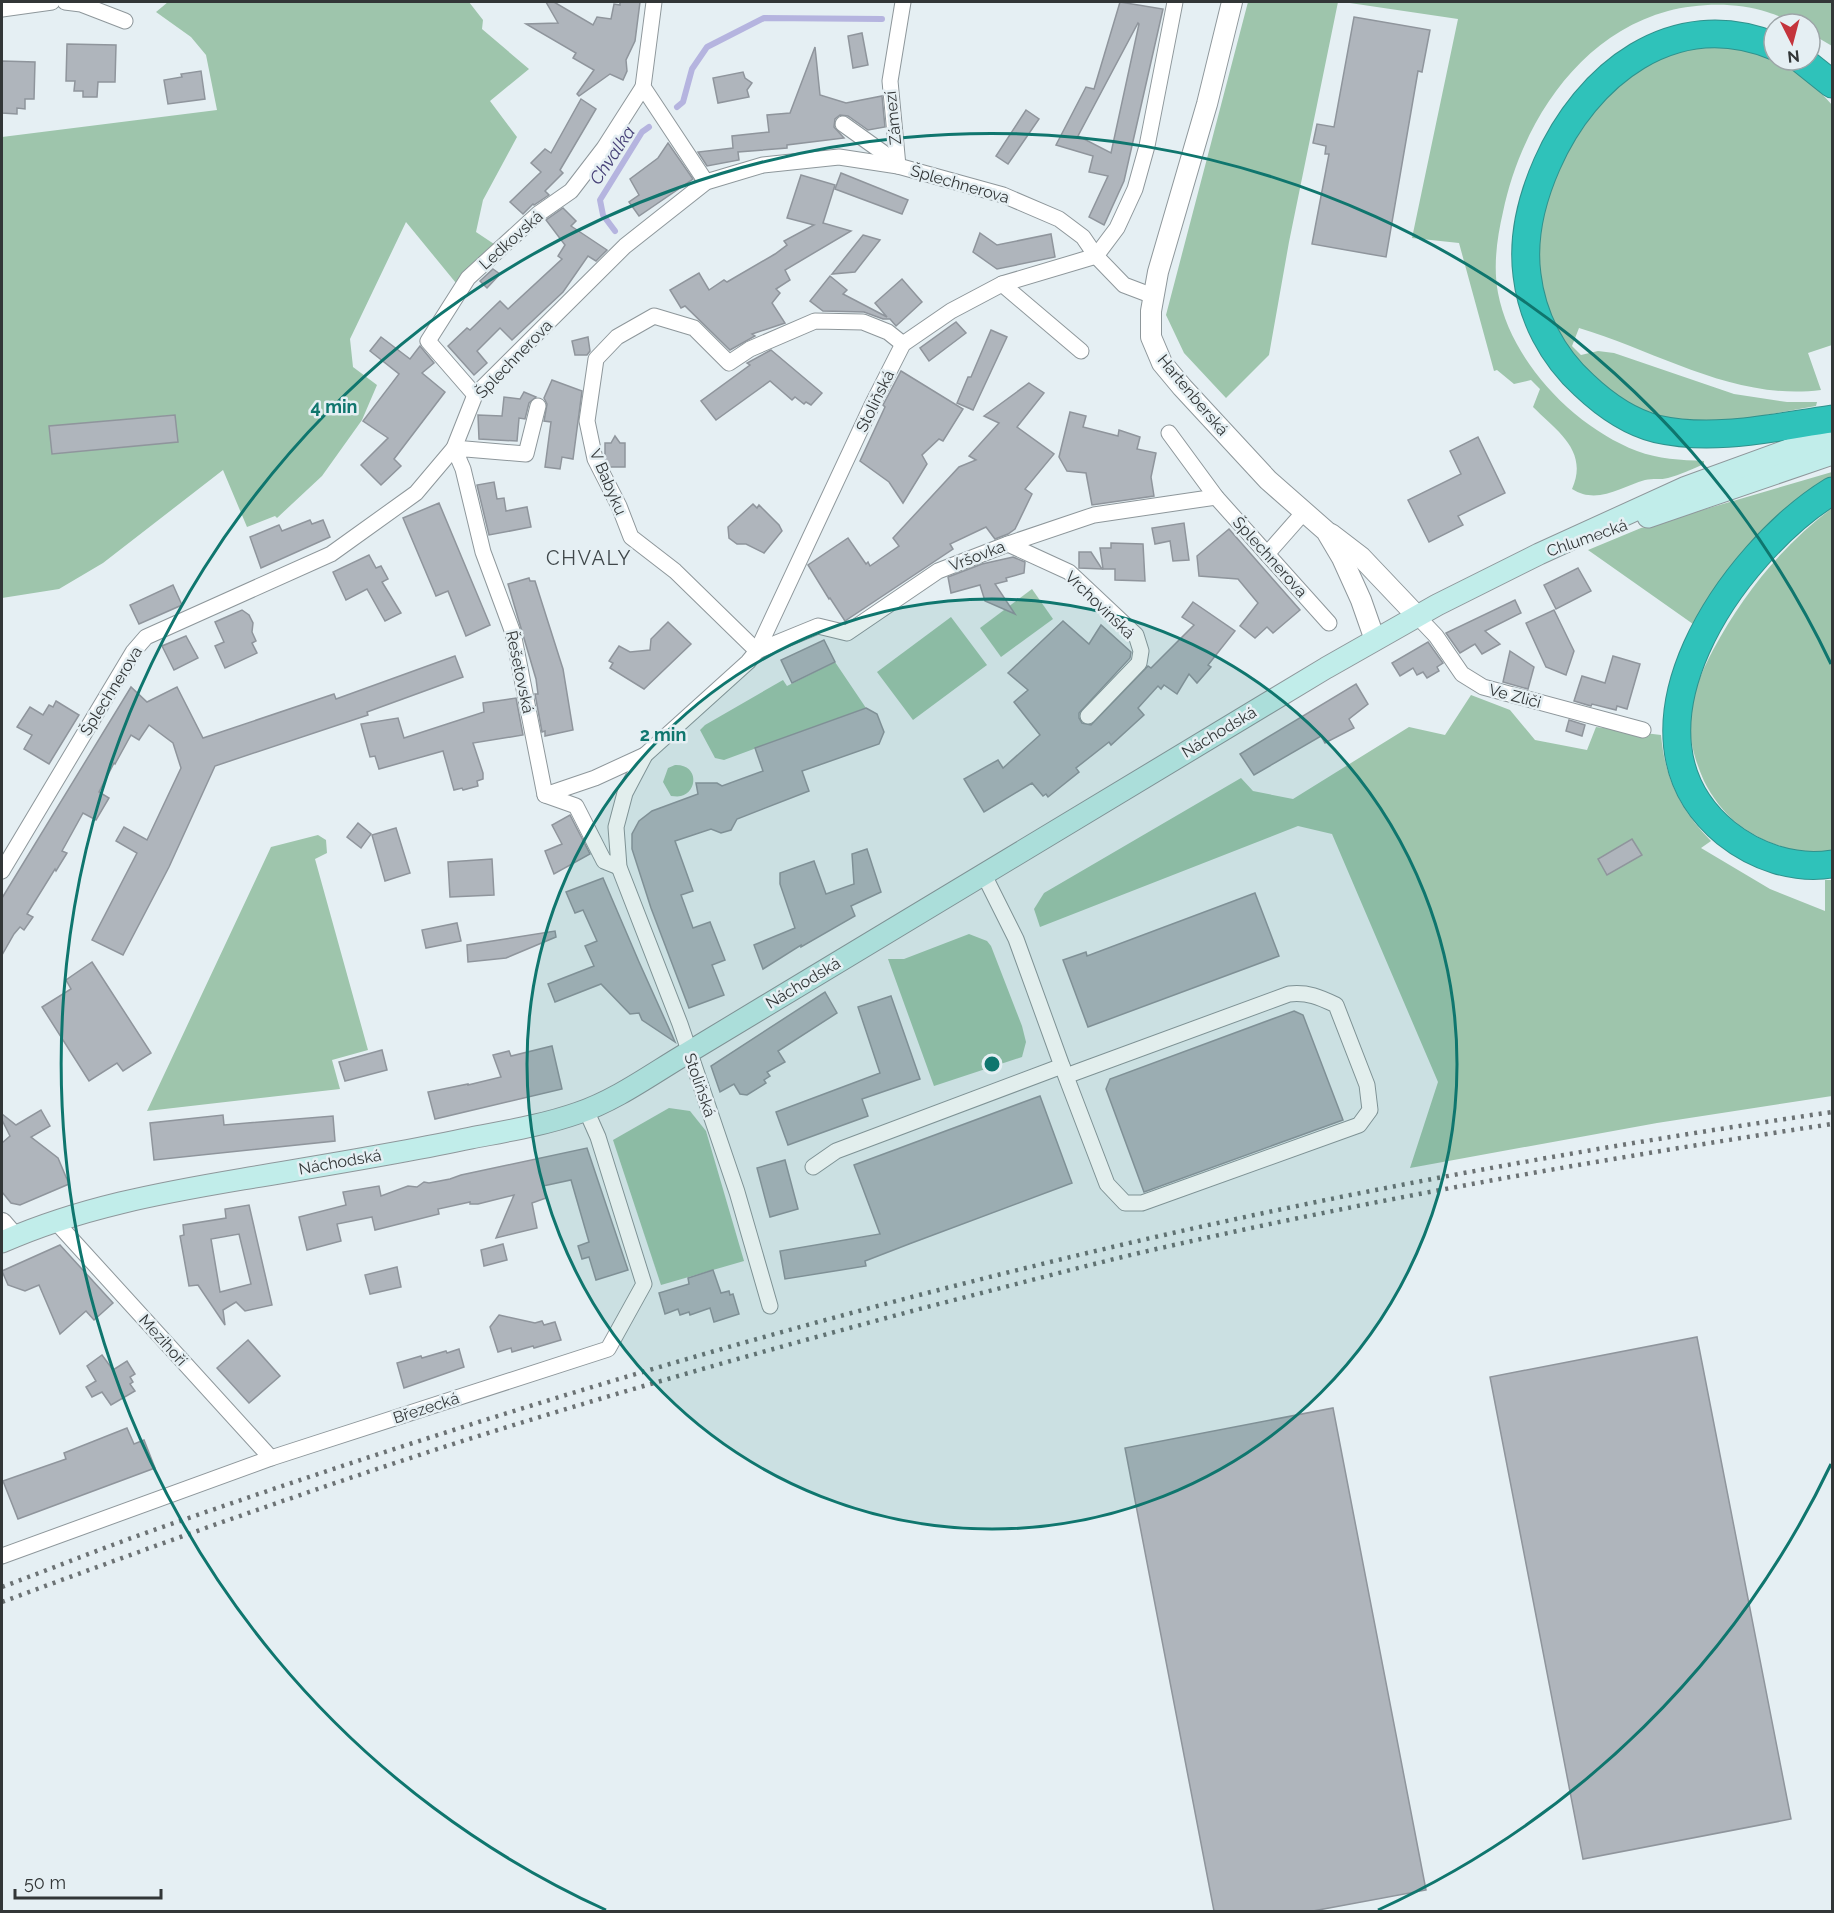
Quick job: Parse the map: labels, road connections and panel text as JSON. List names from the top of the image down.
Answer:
{
  "streets": {
    "main road": ["Chlumecká", "Náchodská"],
    "street": [
      "Zámezí",
      "Šplechnerova",
      "Ledkovská",
      "Hartenberská",
      "Stoliňská",
      "V Babyku",
      "Vršovka",
      "Vrchovinská",
      "Řešetovská",
      "Ve Zliči",
      "Mezihoří",
      "Březecká"
    ]
  },
  "crossings": [
    ["Zámezí", "Šplechnerova"],
    ["Šplechnerova", "Ledkovská"],
    ["Šplechnerova", "Hartenberská"],
    ["Šplechnerova", "Stoliňská"],
    ["Šplechnerova", "Vršovka"],
    ["Šplechnerova", "Řešetovská"],
    ["Hartenberská", "Náchodská"],
    ["Stoliňská", "V Babyku"],
    ["Stoliňská", "Vršovka"],
    ["Stoliňská", "Řešetovská"],
    ["Stoliňská", "Náchodská"],
    ["V Babyku", "Vršovka"],
    ["Chlumecká", "Náchodská"],
    ["Vršovka", "Vrchovinská"],
    ["Ve Zliči", "Náchodská"],
    ["Náchodská", "Mezihoří"],
    ["Náchodská", "Březecká"],
    ["Mezihoří", "Březecká"]
  ],
  "districts": ["CHVALY"],
  "water": ["Chvalka"],
  "scale_bar": "50 m",
  "north": "bottom",
  "rings": ["4 min", "2 min"]
}
